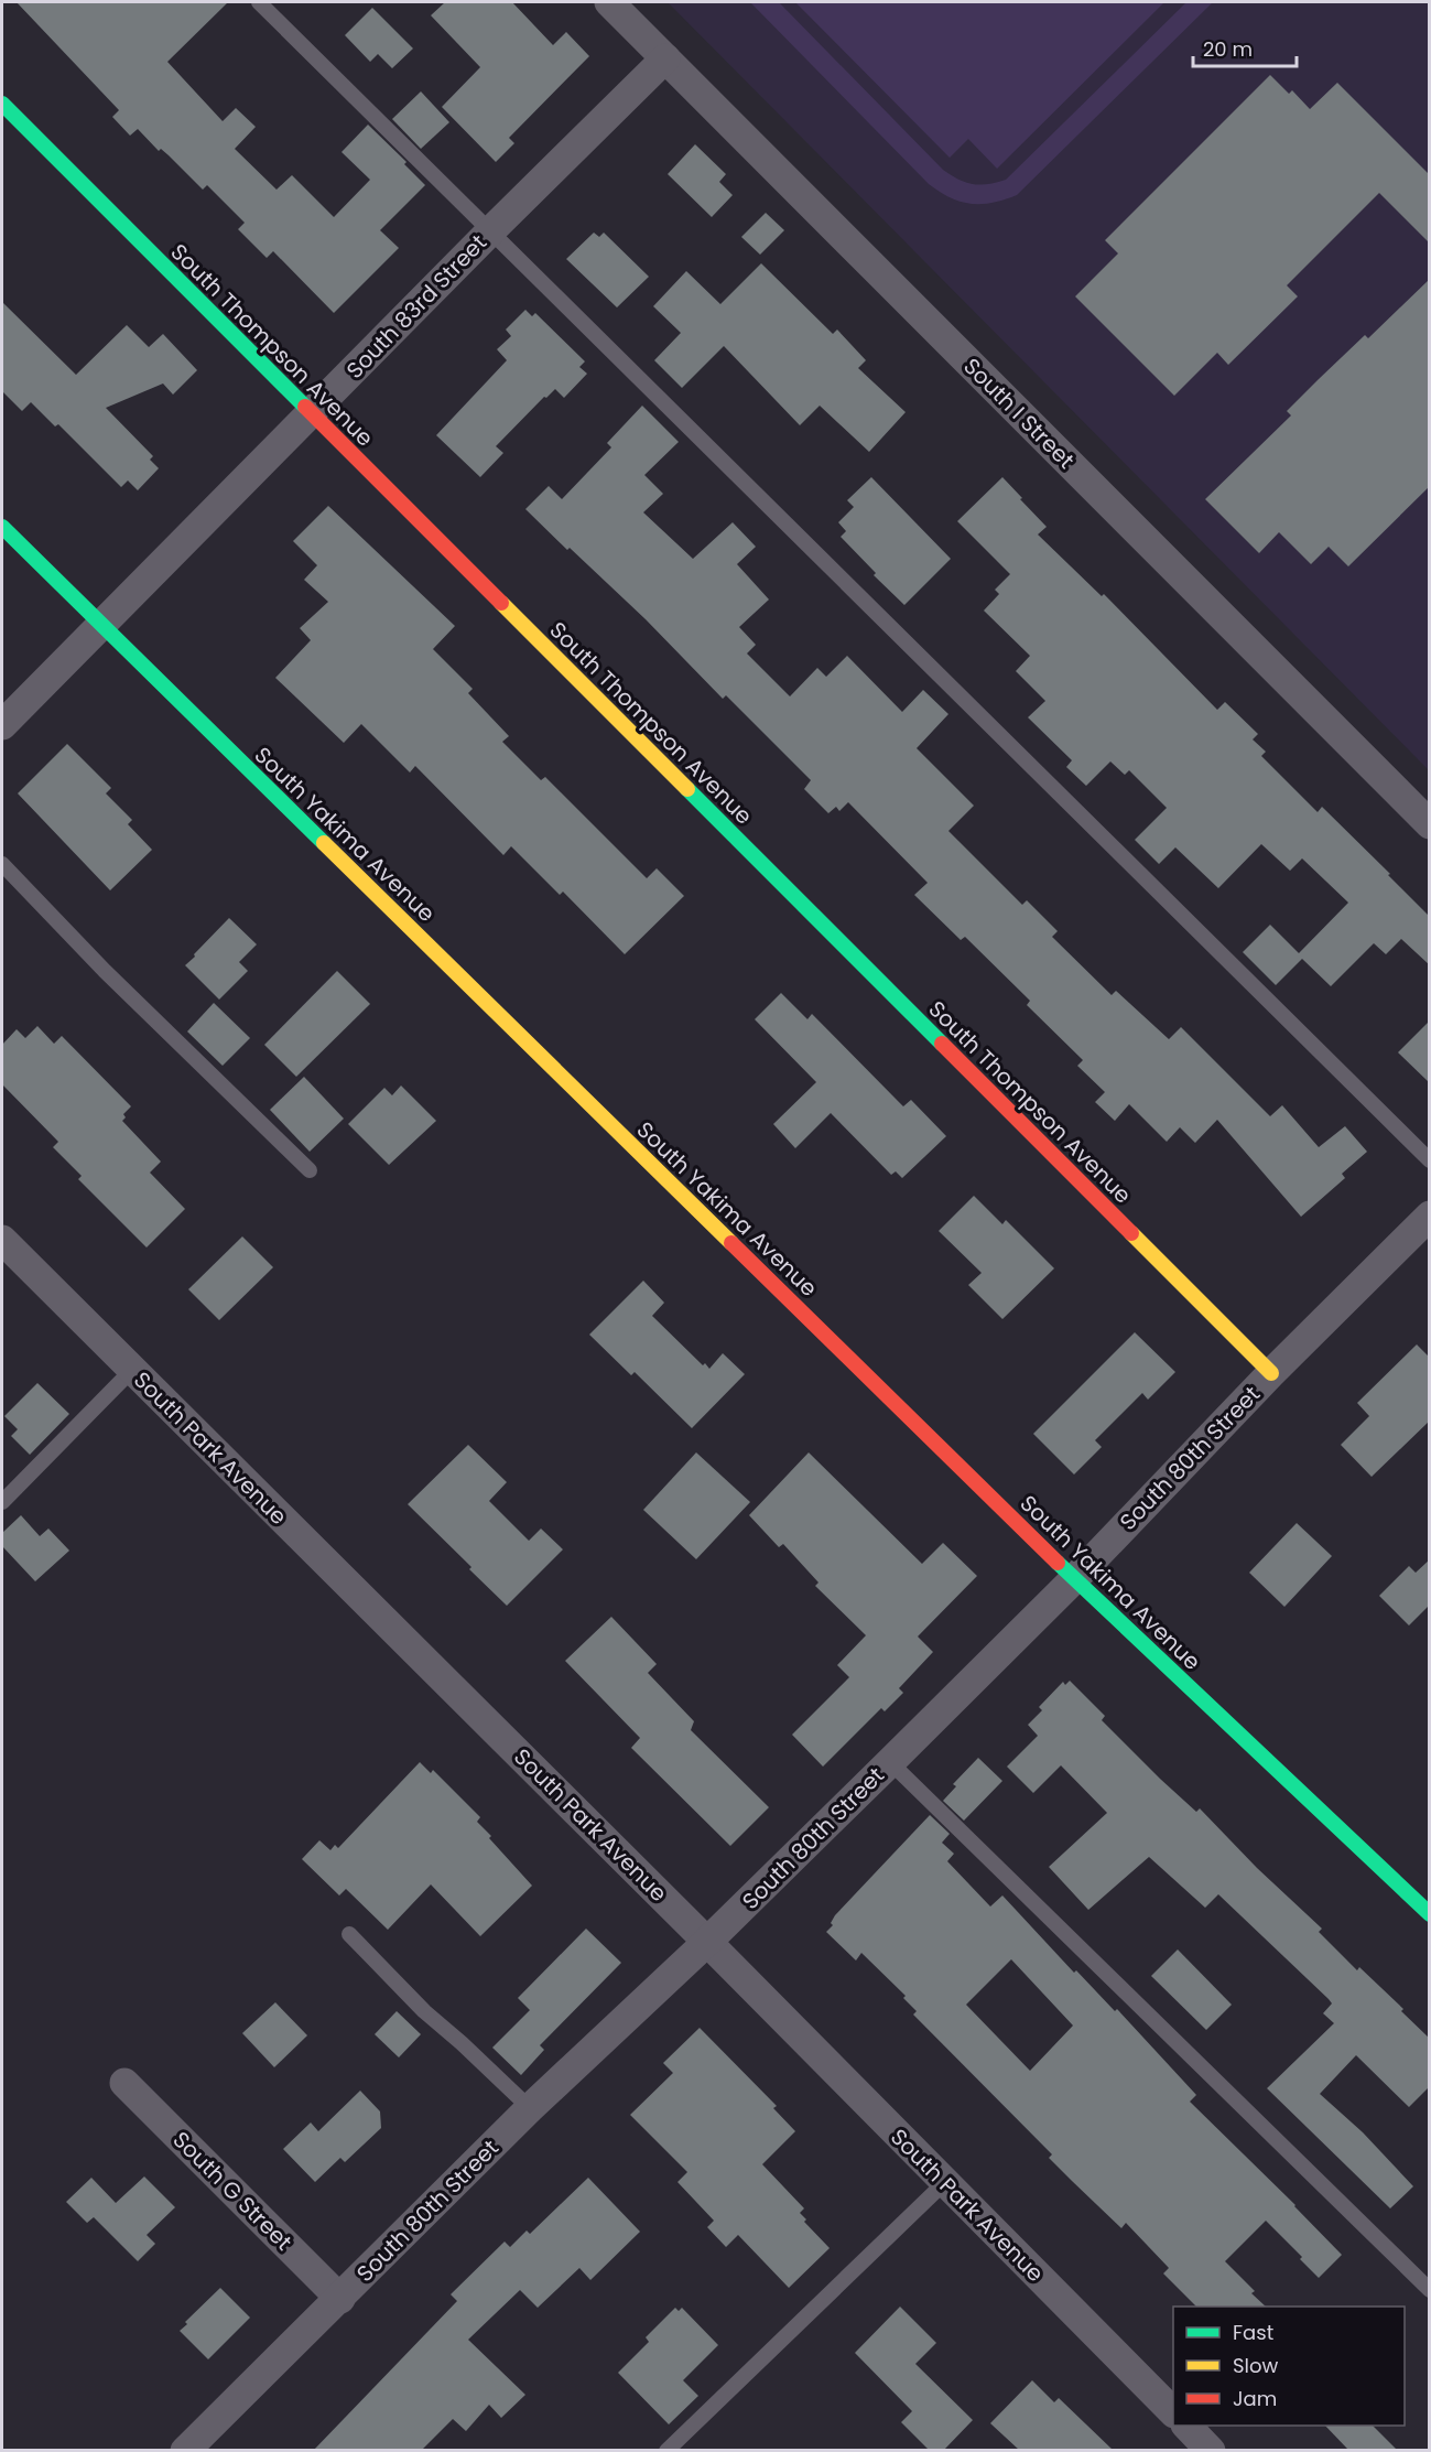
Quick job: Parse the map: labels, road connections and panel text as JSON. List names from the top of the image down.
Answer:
{
  "streets": {
    "main road": ["South Thompson Avenue", "South Yakima Avenue"],
    "street": [
      "South 83rd Street",
      "South I Street",
      "South Park Avenue",
      "South 80th Street",
      "South G Street"
    ]
  },
  "crossings": [
    ["South 83rd Street", "South Thompson Avenue"],
    ["South 83rd Street", "South I Street"],
    ["South 83rd Street", "South Yakima Avenue"],
    ["South Thompson Avenue", "South 80th Street"],
    ["South Yakima Avenue", "South 80th Street"],
    ["South Park Avenue", "South 80th Street"],
    ["South 80th Street", "South G Street"]
  ],
  "legend": ["Fast", "Slow", "Jam"],
  "scale_bar": "20 m"
}
